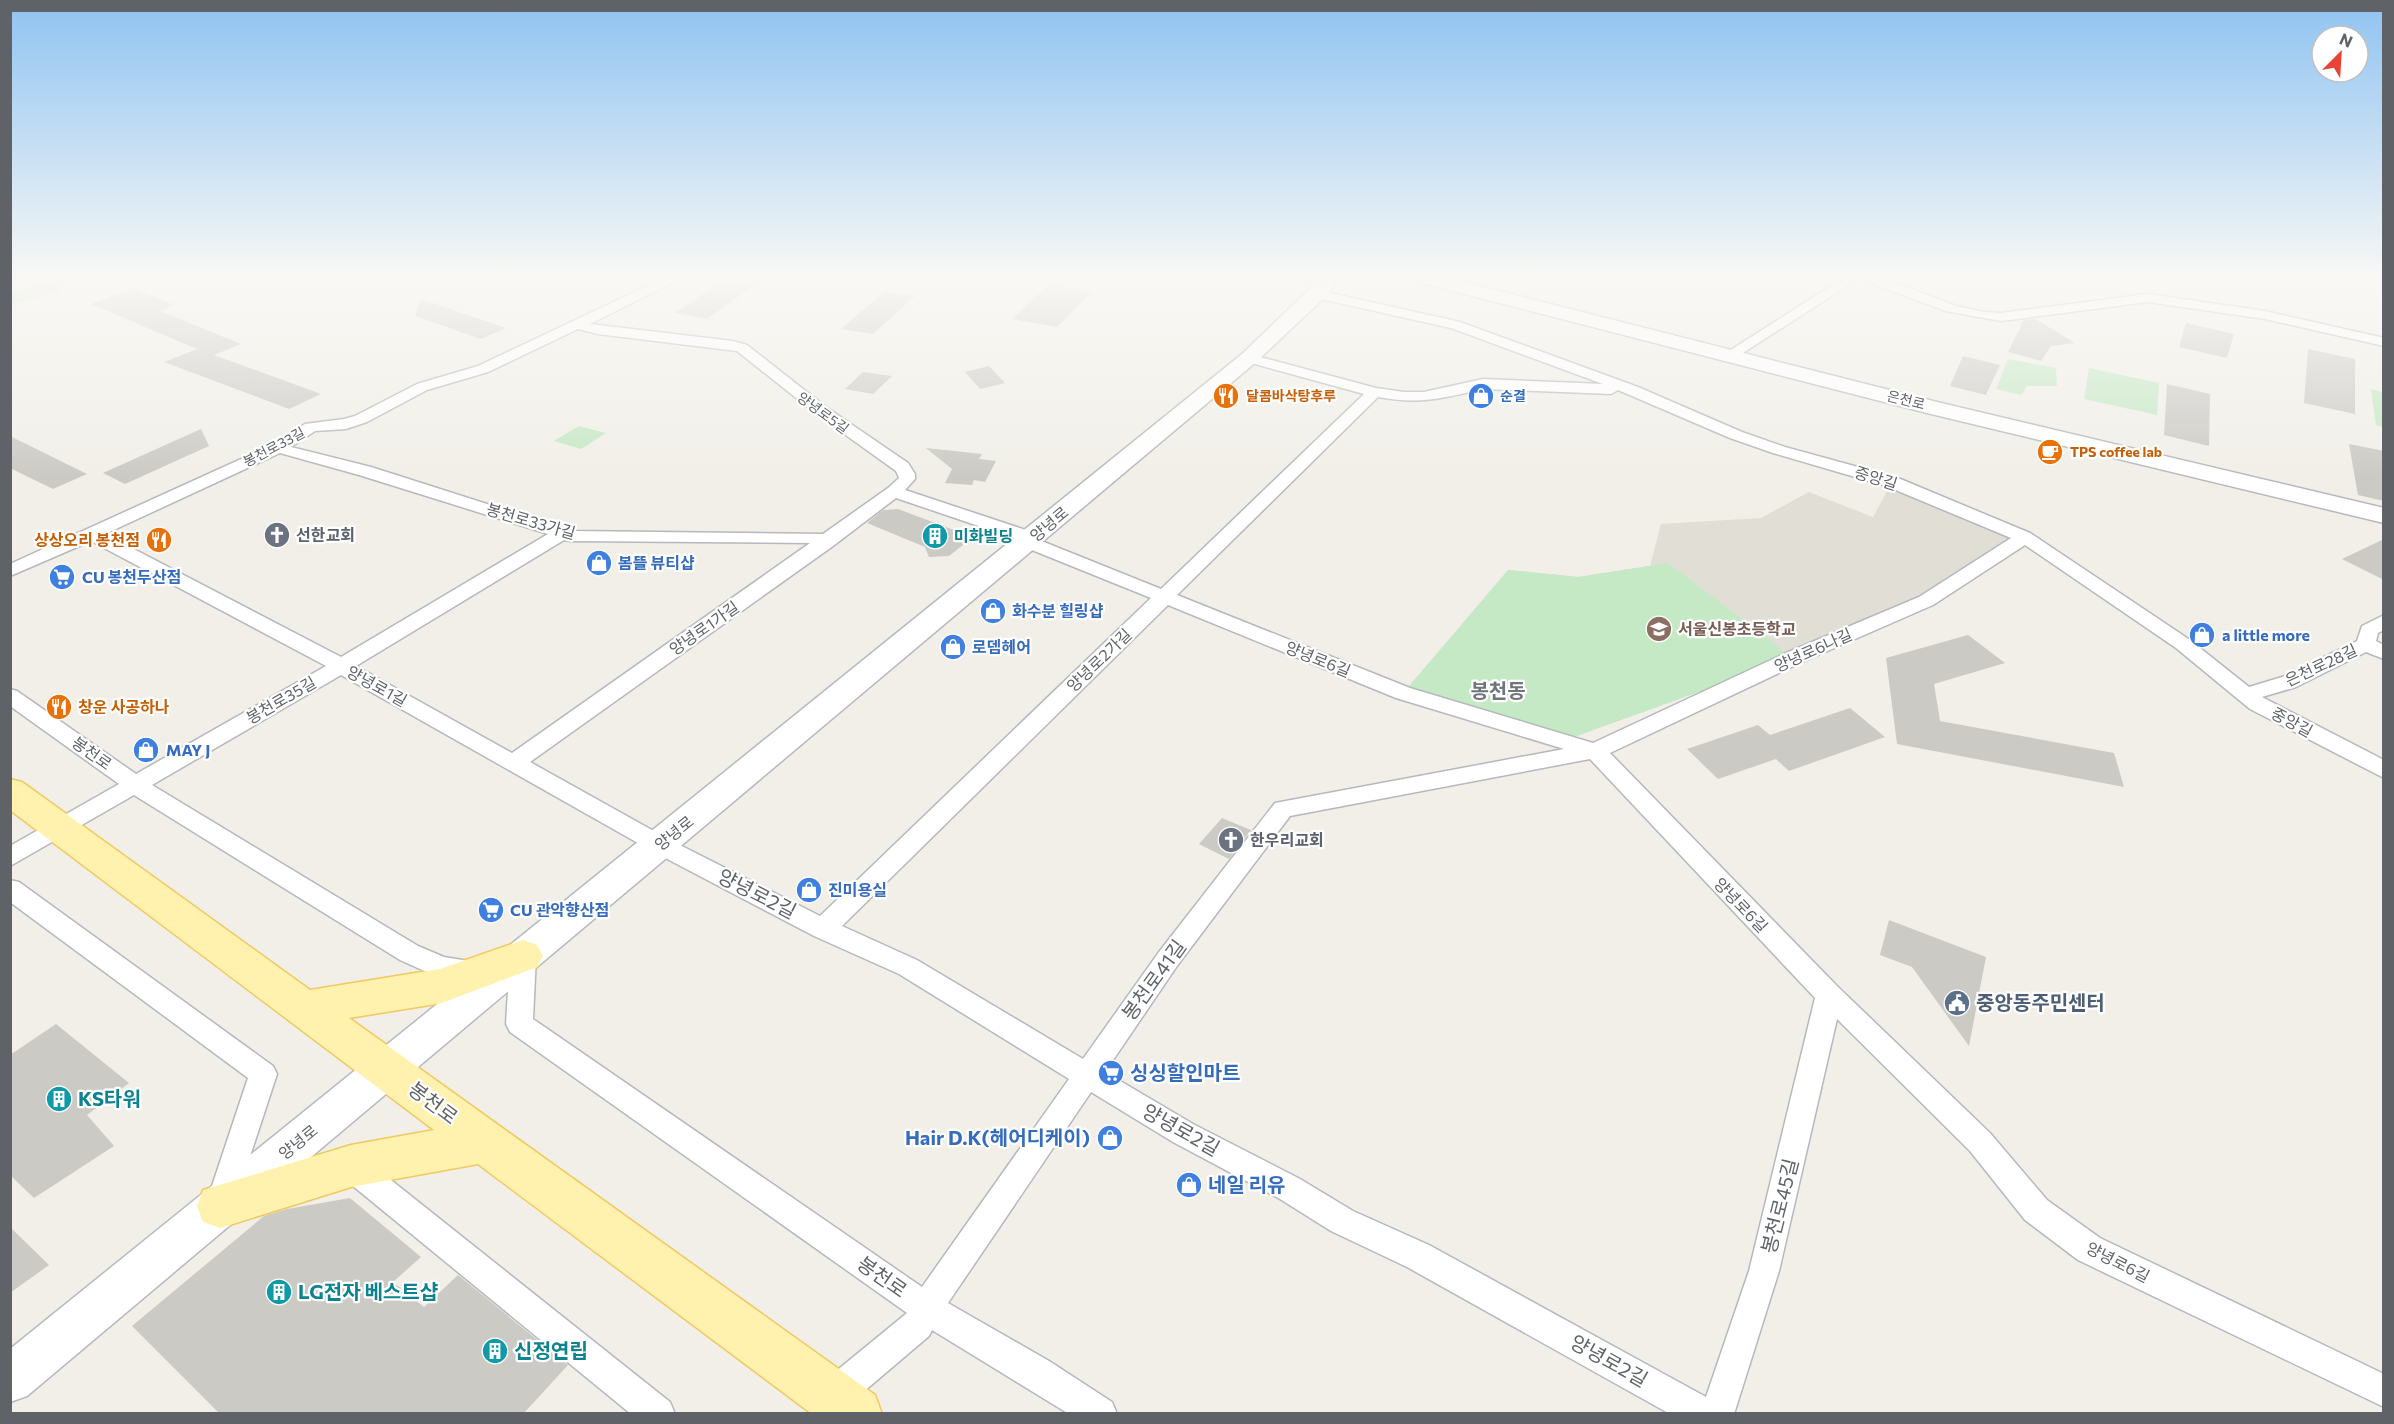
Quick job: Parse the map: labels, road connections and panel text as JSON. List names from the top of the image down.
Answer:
{
  "streets": {
    "main road": ["은천로", "양녕로", "봉천로"],
    "street": [
      "양녕로5길",
      "봉천로33길",
      "중앙길",
      "봉천로33가길",
      "양녕로1가길",
      "양녕로6나길",
      "양녕로6길",
      "양녕로2가길",
      "은천로28길",
      "양녕로1길",
      "봉천로35길",
      "양녕로2길",
      "봉천로41길",
      "봉천로45길"
    ]
  },
  "crossings": [
    ["양녕로5길", "양녕로1가길"],
    ["봉천로33길", "봉천로33가길"],
    ["봉천로33길", "양녕로1길"],
    ["중앙길", "양녕로6나길"],
    ["중앙길", "은천로28길"],
    ["봉천로33가길", "양녕로1가길"],
    ["봉천로33가길", "봉천로35길"],
    ["양녕로", "양녕로6길"],
    ["양녕로", "양녕로1길"],
    ["양녕로", "봉천로"],
    ["양녕로", "양녕로2길"],
    ["양녕로1가길", "양녕로1길"],
    ["양녕로6나길", "양녕로6길"],
    ["양녕로6나길", "봉천로41길"],
    ["양녕로6길", "양녕로2가길"],
    ["양녕로6길", "봉천로41길"],
    ["양녕로6길", "봉천로45길"],
    ["양녕로2가길", "양녕로2길"],
    ["양녕로1길", "봉천로35길"],
    ["양녕로1길", "양녕로2길"],
    ["봉천로35길", "봉천로"],
    ["봉천로", "봉천로41길"],
    ["양녕로2길", "봉천로41길"]
  ],
  "districts": ["봉천동"],
  "places": {
    "restaurant": ["달콤바삭탕후루", "상상오리 봉천점", "창운 사공하나"],
    "shop": [
      "순결",
      "봄뜰 뷰티샵",
      "화수분 힐링샵",
      "a little more",
      "로뎀헤어",
      "MAY J",
      "진미용실",
      "Hair D.K(헤어디케이)",
      "네일 리유"
    ],
    "cafe": ["TPS coffee lab"],
    "church": ["선한교회", "한우리교회"],
    "building": [
      "미화빌딩",
      "KS타워",
      "LG전자 베스트샵",
      "신정연립"
    ],
    "supermarket": ["CU 봉천두산점", "CU 관악향산점", "싱싱할인마트"],
    "school or university": ["서울신봉초등학교"],
    "public building": ["중앙동주민센터"]
  },
  "north": "top right"
}
